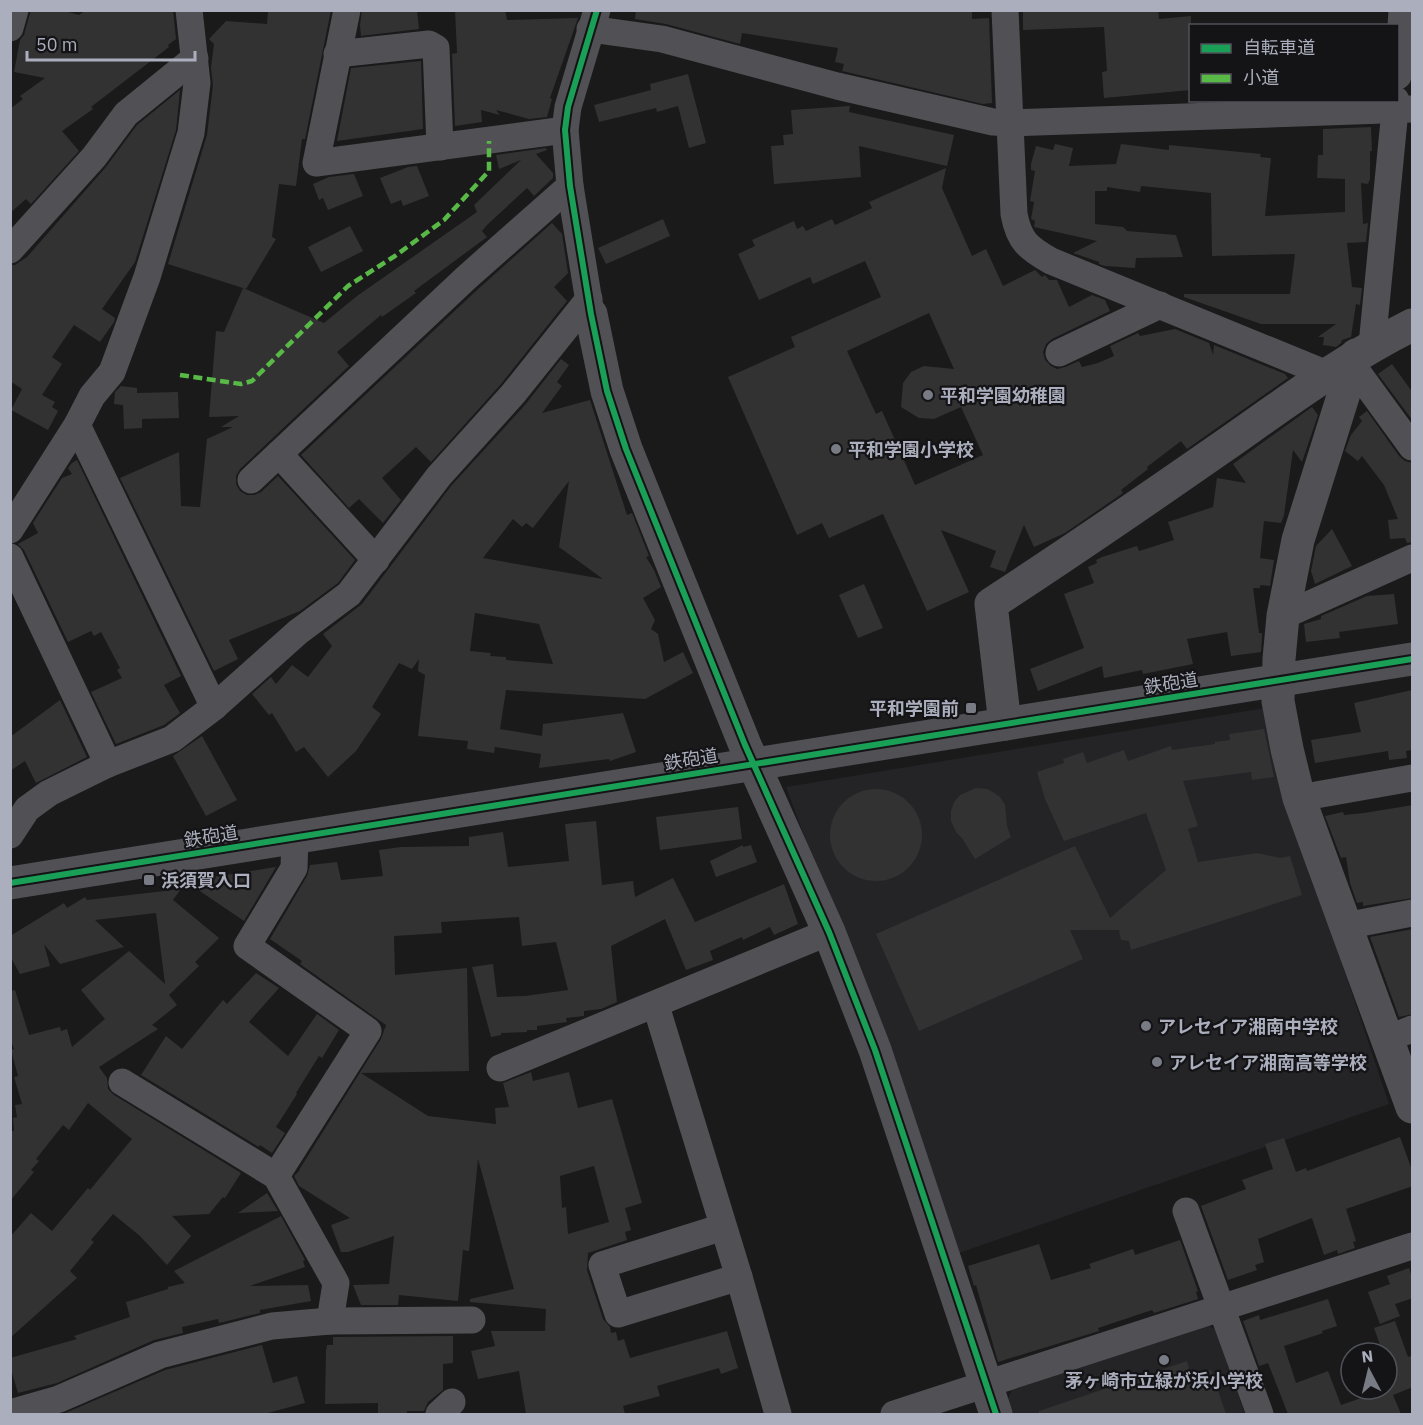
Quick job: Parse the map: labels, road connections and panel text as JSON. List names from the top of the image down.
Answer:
{
  "streets": {
    "street": ["鉄砲道"]
  },
  "places": {
    "other": [
      "平和学園幼稚園",
      "平和学園小学校",
      "アレセイア湘南中学校",
      "アレセイア湘南高等学校",
      "茅ヶ崎市立緑が浜小学校"
    ],
    "transit": ["平和学園前", "浜須賀入口"]
  },
  "legend": ["自転車道", "小道"],
  "scale_bar": "50 m",
  "north": "top"
}
